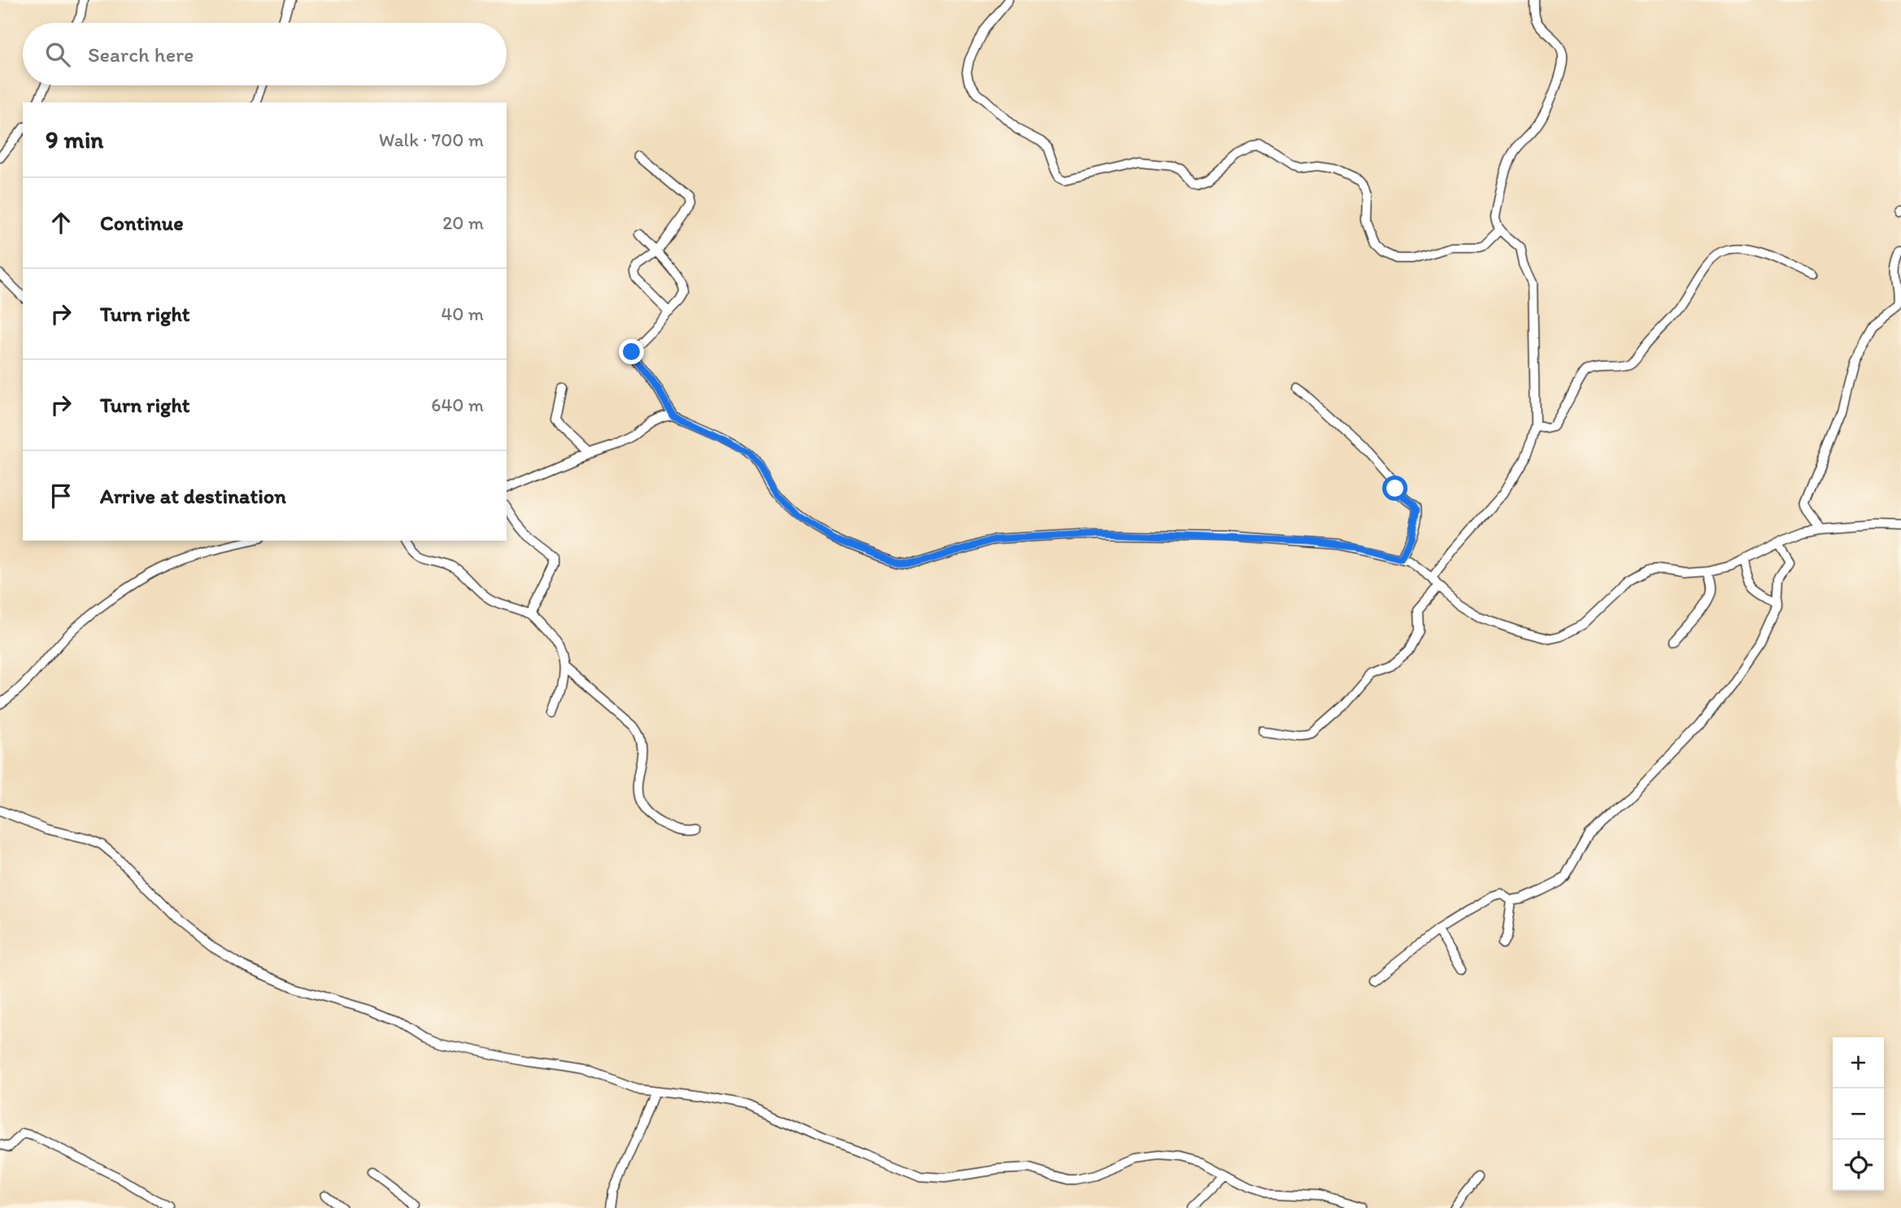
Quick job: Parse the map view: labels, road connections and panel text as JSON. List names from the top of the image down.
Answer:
{
  "page": {
    "search": "Search here",
    "heading": ["9 min", "Walk · 700 m"],
    "list": [
      ["Continue", "20 m"],
      ["Turn right", "40 m"],
      ["Turn right", "640 m"],
      "Arrive at destination"
    ],
    "map_buttons": ["+", "−"]
  }
}
